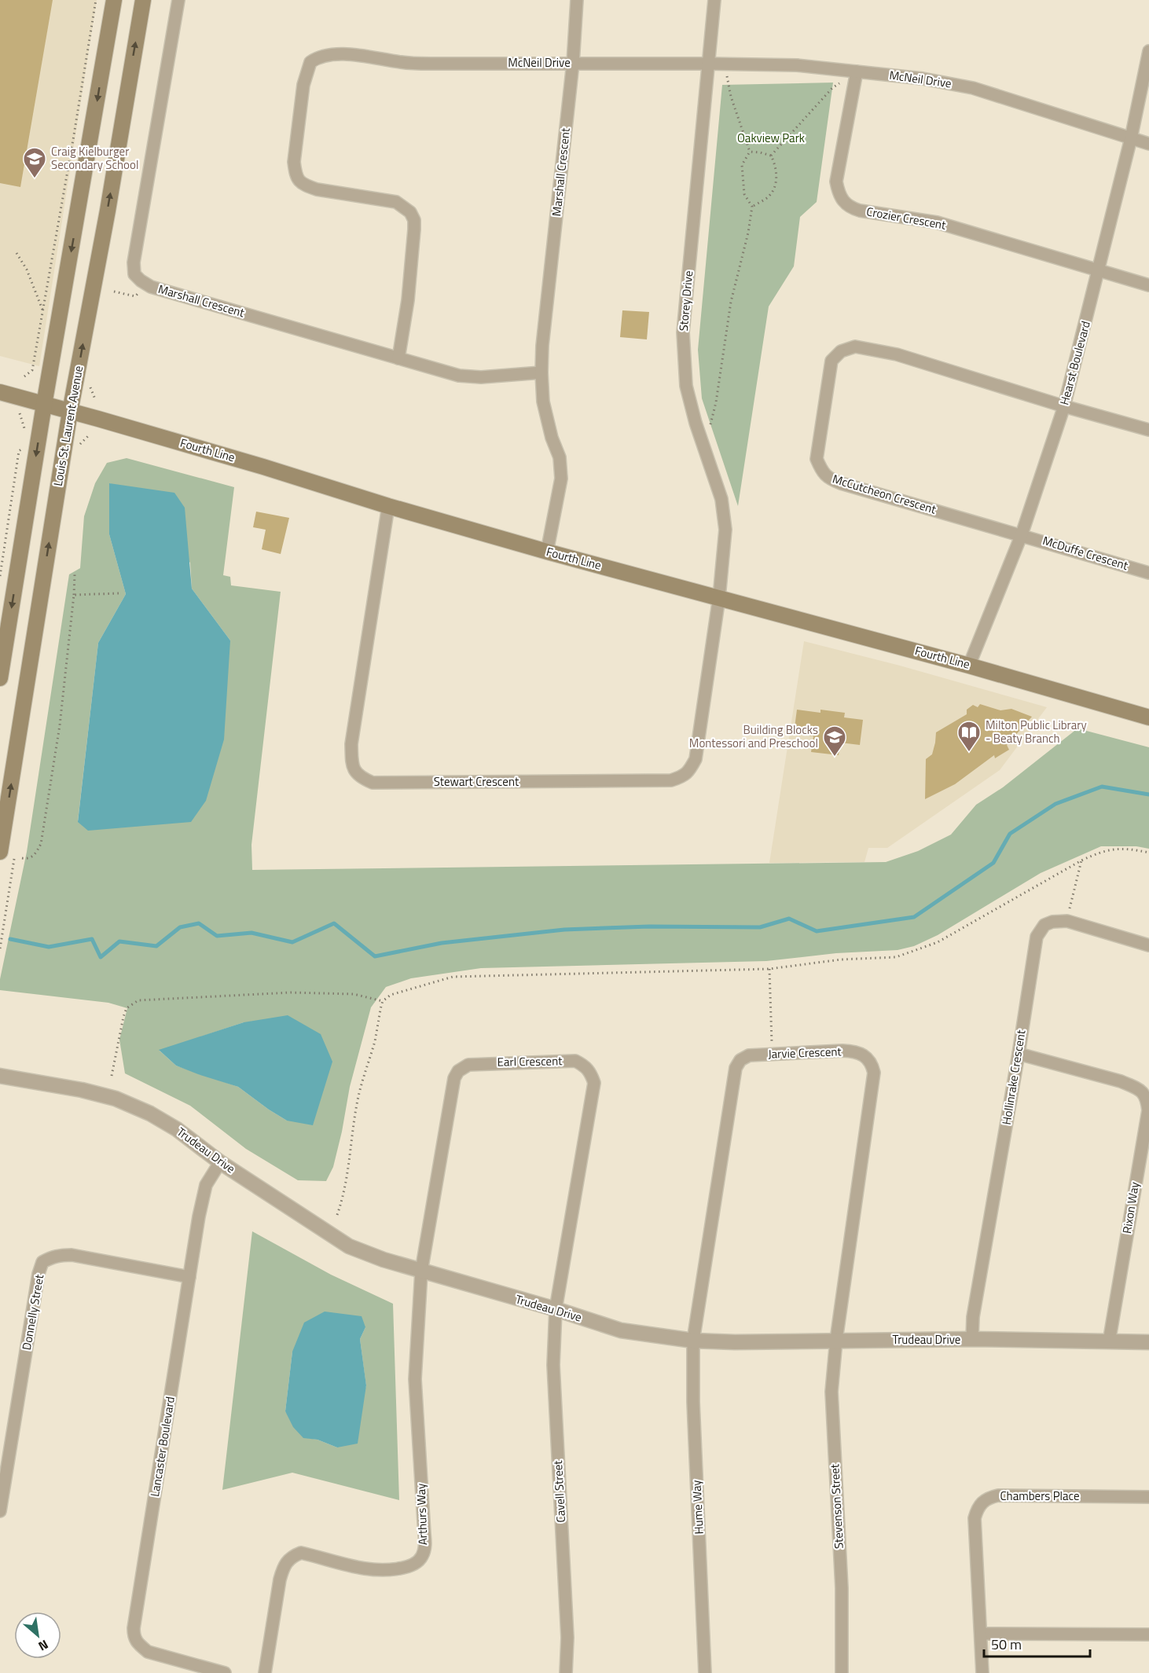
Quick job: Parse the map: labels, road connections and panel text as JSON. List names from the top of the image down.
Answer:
{
  "streets": {
    "main road": ["Louis St. Laurent Avenue", "Fourth Line"],
    "street": [
      "McNeil Drive",
      "Marshall Crescent",
      "Crozier Crescent",
      "Storey Drive",
      "Hearst Boulevard",
      "McCutcheon Crescent",
      "McDuffe Crescent",
      "Stewart Crescent",
      "Jarvie Crescent",
      "Earl Crescent",
      "Hollinrake Crescent",
      "Trudeau Drive",
      "Rixon Way",
      "Donnelly Street",
      "Lancaster Boulevard",
      "Cavell Street",
      "Chambers Place",
      "Stevenson Street",
      "Hume Way",
      "Arthurs Way"
    ]
  },
  "crossings": [
    ["McNeil Drive", "Marshall Crescent"],
    ["McNeil Drive", "Crozier Crescent"],
    ["McNeil Drive", "Storey Drive"],
    ["McNeil Drive", "Hearst Boulevard"],
    ["Marshall Crescent", "Fourth Line"],
    ["Crozier Crescent", "Hearst Boulevard"],
    ["Storey Drive", "Fourth Line"],
    ["Storey Drive", "Stewart Crescent"],
    ["Hearst Boulevard", "Fourth Line"],
    ["Hearst Boulevard", "McCutcheon Crescent"],
    ["Hearst Boulevard", "McDuffe Crescent"],
    ["Louis St. Laurent Avenue", "Fourth Line"],
    ["Fourth Line", "Stewart Crescent"],
    ["McCutcheon Crescent", "McDuffe Crescent"],
    ["Jarvie Crescent", "Trudeau Drive"],
    ["Jarvie Crescent", "Stevenson Street"],
    ["Jarvie Crescent", "Hume Way"],
    ["Earl Crescent", "Trudeau Drive"],
    ["Earl Crescent", "Cavell Street"],
    ["Earl Crescent", "Arthurs Way"],
    ["Hollinrake Crescent", "Trudeau Drive"],
    ["Hollinrake Crescent", "Rixon Way"],
    ["Trudeau Drive", "Rixon Way"],
    ["Trudeau Drive", "Lancaster Boulevard"],
    ["Trudeau Drive", "Cavell Street"],
    ["Trudeau Drive", "Stevenson Street"],
    ["Trudeau Drive", "Hume Way"],
    ["Trudeau Drive", "Arthurs Way"],
    ["Donnelly Street", "Lancaster Boulevard"]
  ],
  "parks": ["Oakview Park"],
  "places": {
    "school or university": ["Craig Kielburger Secondary School", "Building Blocks Montessori and Preschool"],
    "library": ["Milton Public Library - Beaty Branch"]
  },
  "scale_bar": "50 m",
  "north": "bottom right"
}
